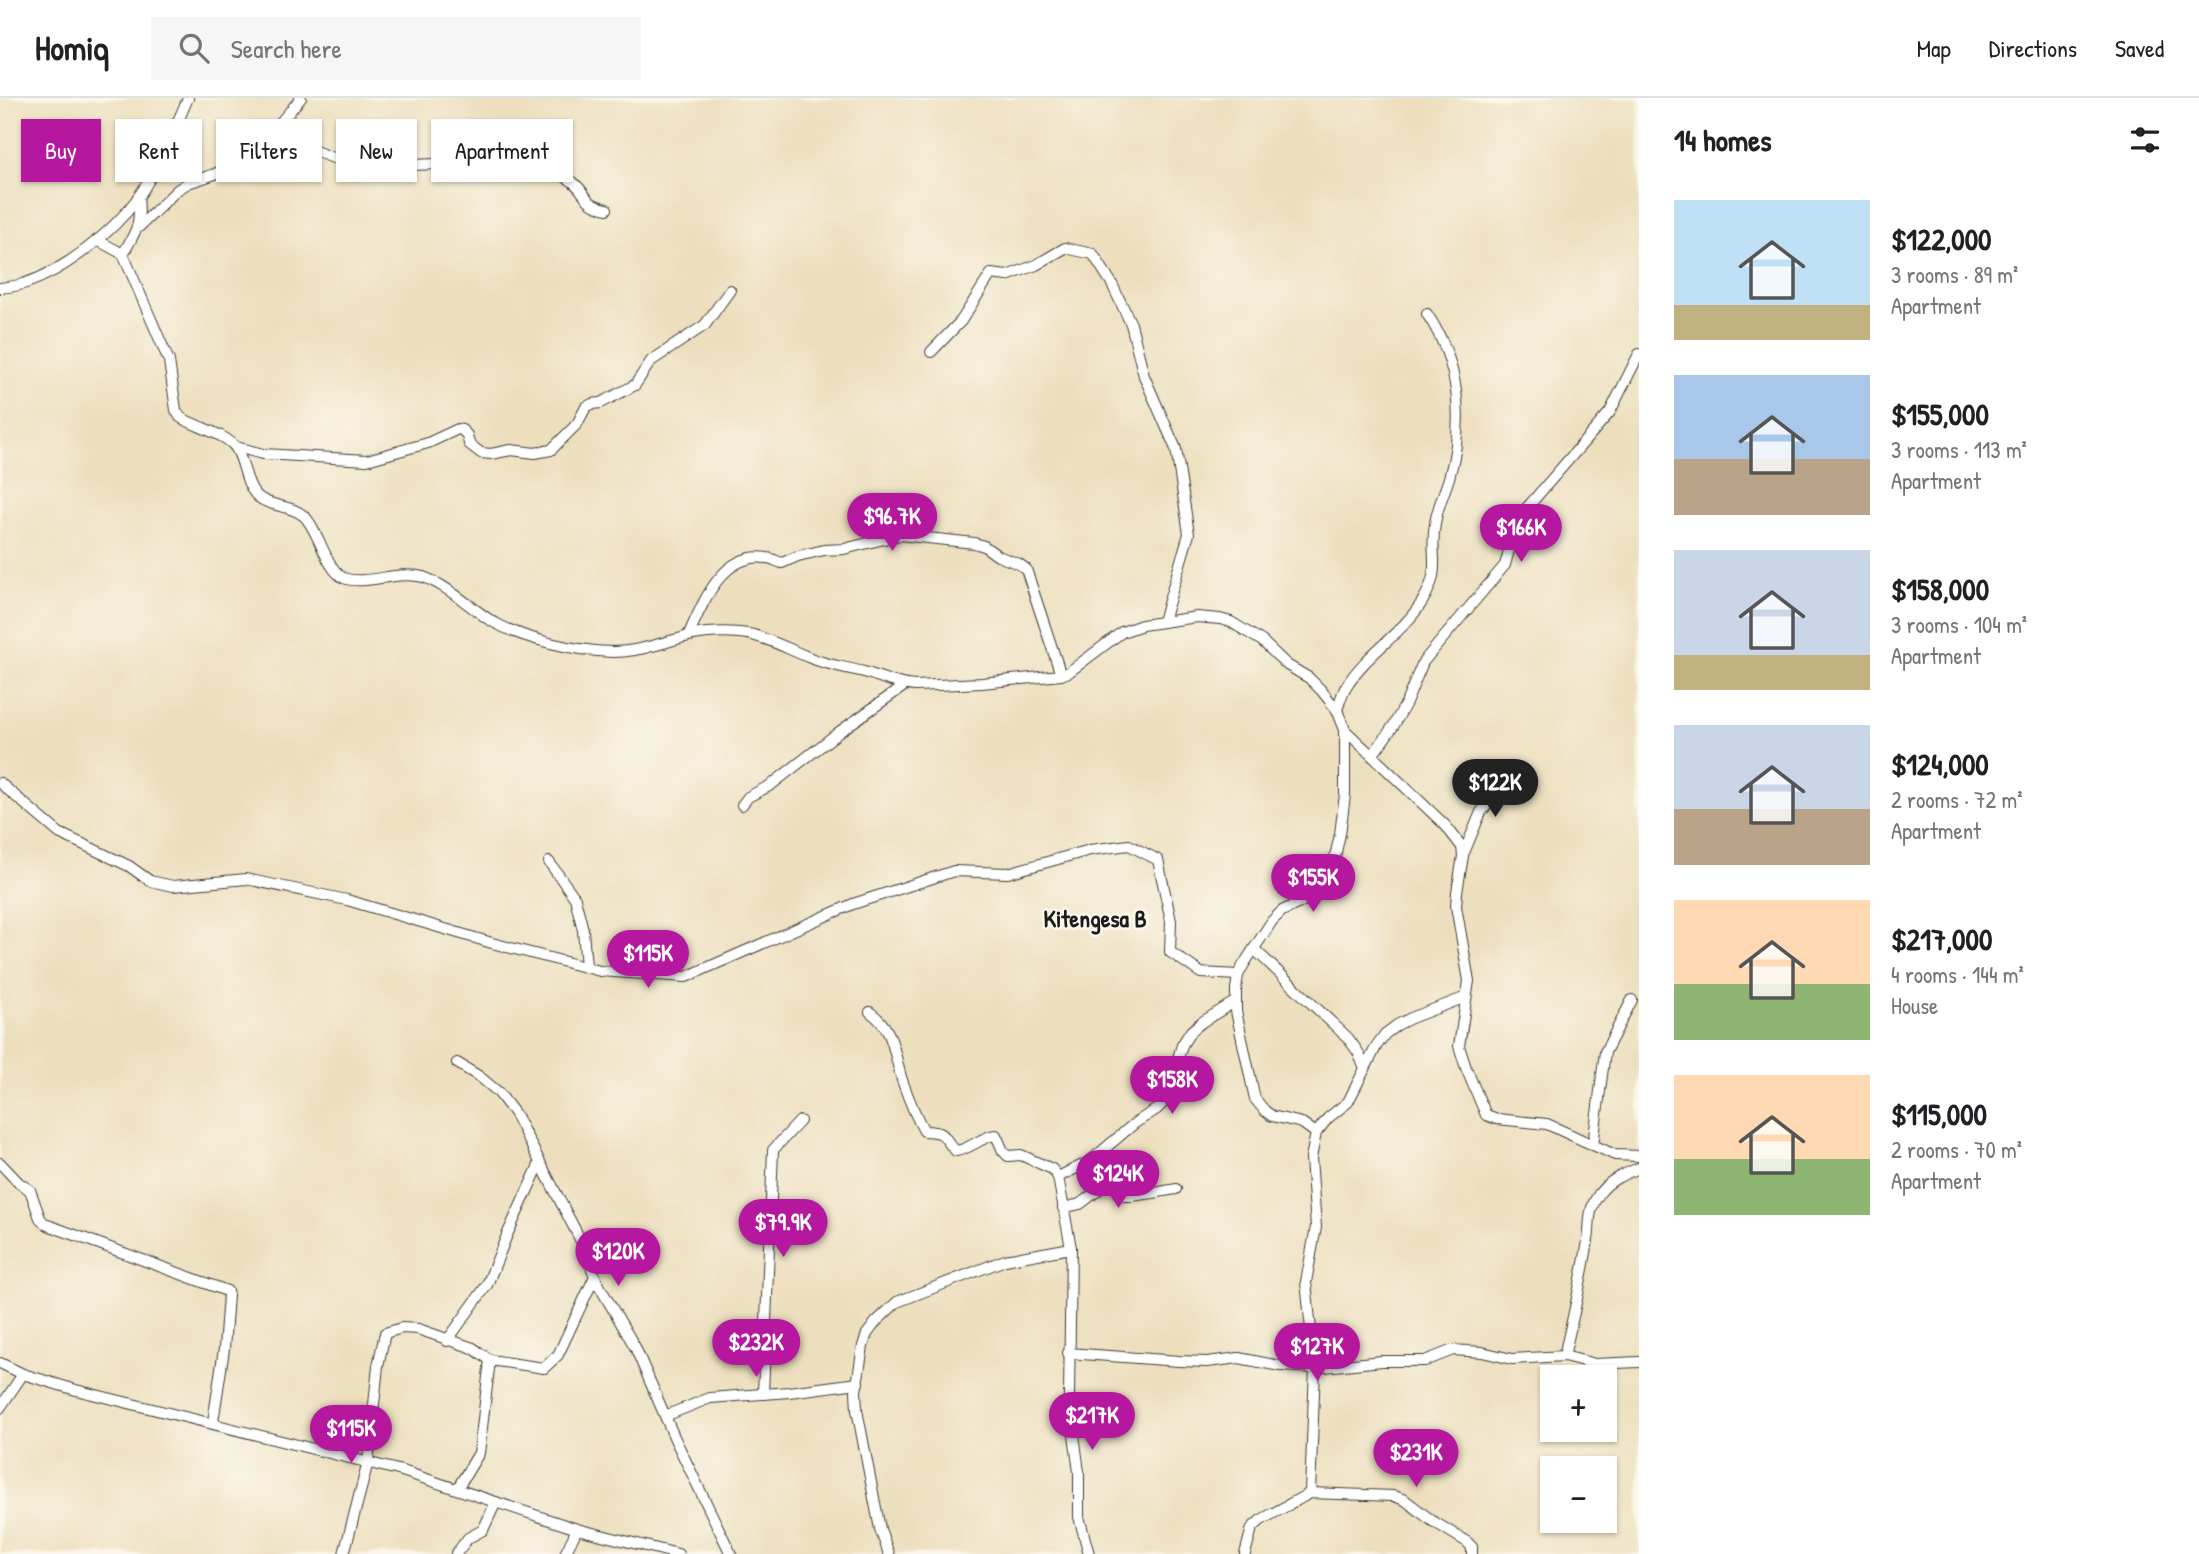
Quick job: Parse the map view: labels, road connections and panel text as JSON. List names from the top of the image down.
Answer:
{
  "districts": ["Kitengesa B"],
  "page": {
    "header": "Homiq",
    "search": "Search here",
    "nav": ["Map", "Directions", "Saved"],
    "heading": "14 homes",
    "chip": [
      "Buy",
      "Rent",
      "Filters",
      "New",
      "Apartment"
    ],
    "list": [
      {
        "name": "$122,000",
        "note": "3 rooms · 89 m² · Apartment"
      },
      {
        "name": "$155,000",
        "note": "3 rooms · 113 m² · Apartment"
      },
      {
        "name": "$158,000",
        "note": "3 rooms · 104 m² · Apartment"
      },
      {
        "name": "$124,000",
        "note": "2 rooms · 72 m² · Apartment"
      },
      {
        "name": "$217,000",
        "note": "4 rooms · 144 m² · House"
      },
      {
        "name": "$115,000",
        "note": "2 rooms · 70 m² · Apartment"
      }
    ],
    "price": [
      "$96.7K",
      "$166K",
      "$122K",
      "$155K",
      "$115K",
      "$158K",
      "$124K",
      "$79.9K",
      "$120K",
      "$232K",
      "$127K",
      "$217K",
      "$115K",
      "$231K"
    ],
    "map_buttons": ["+", "−"]
  }
}
